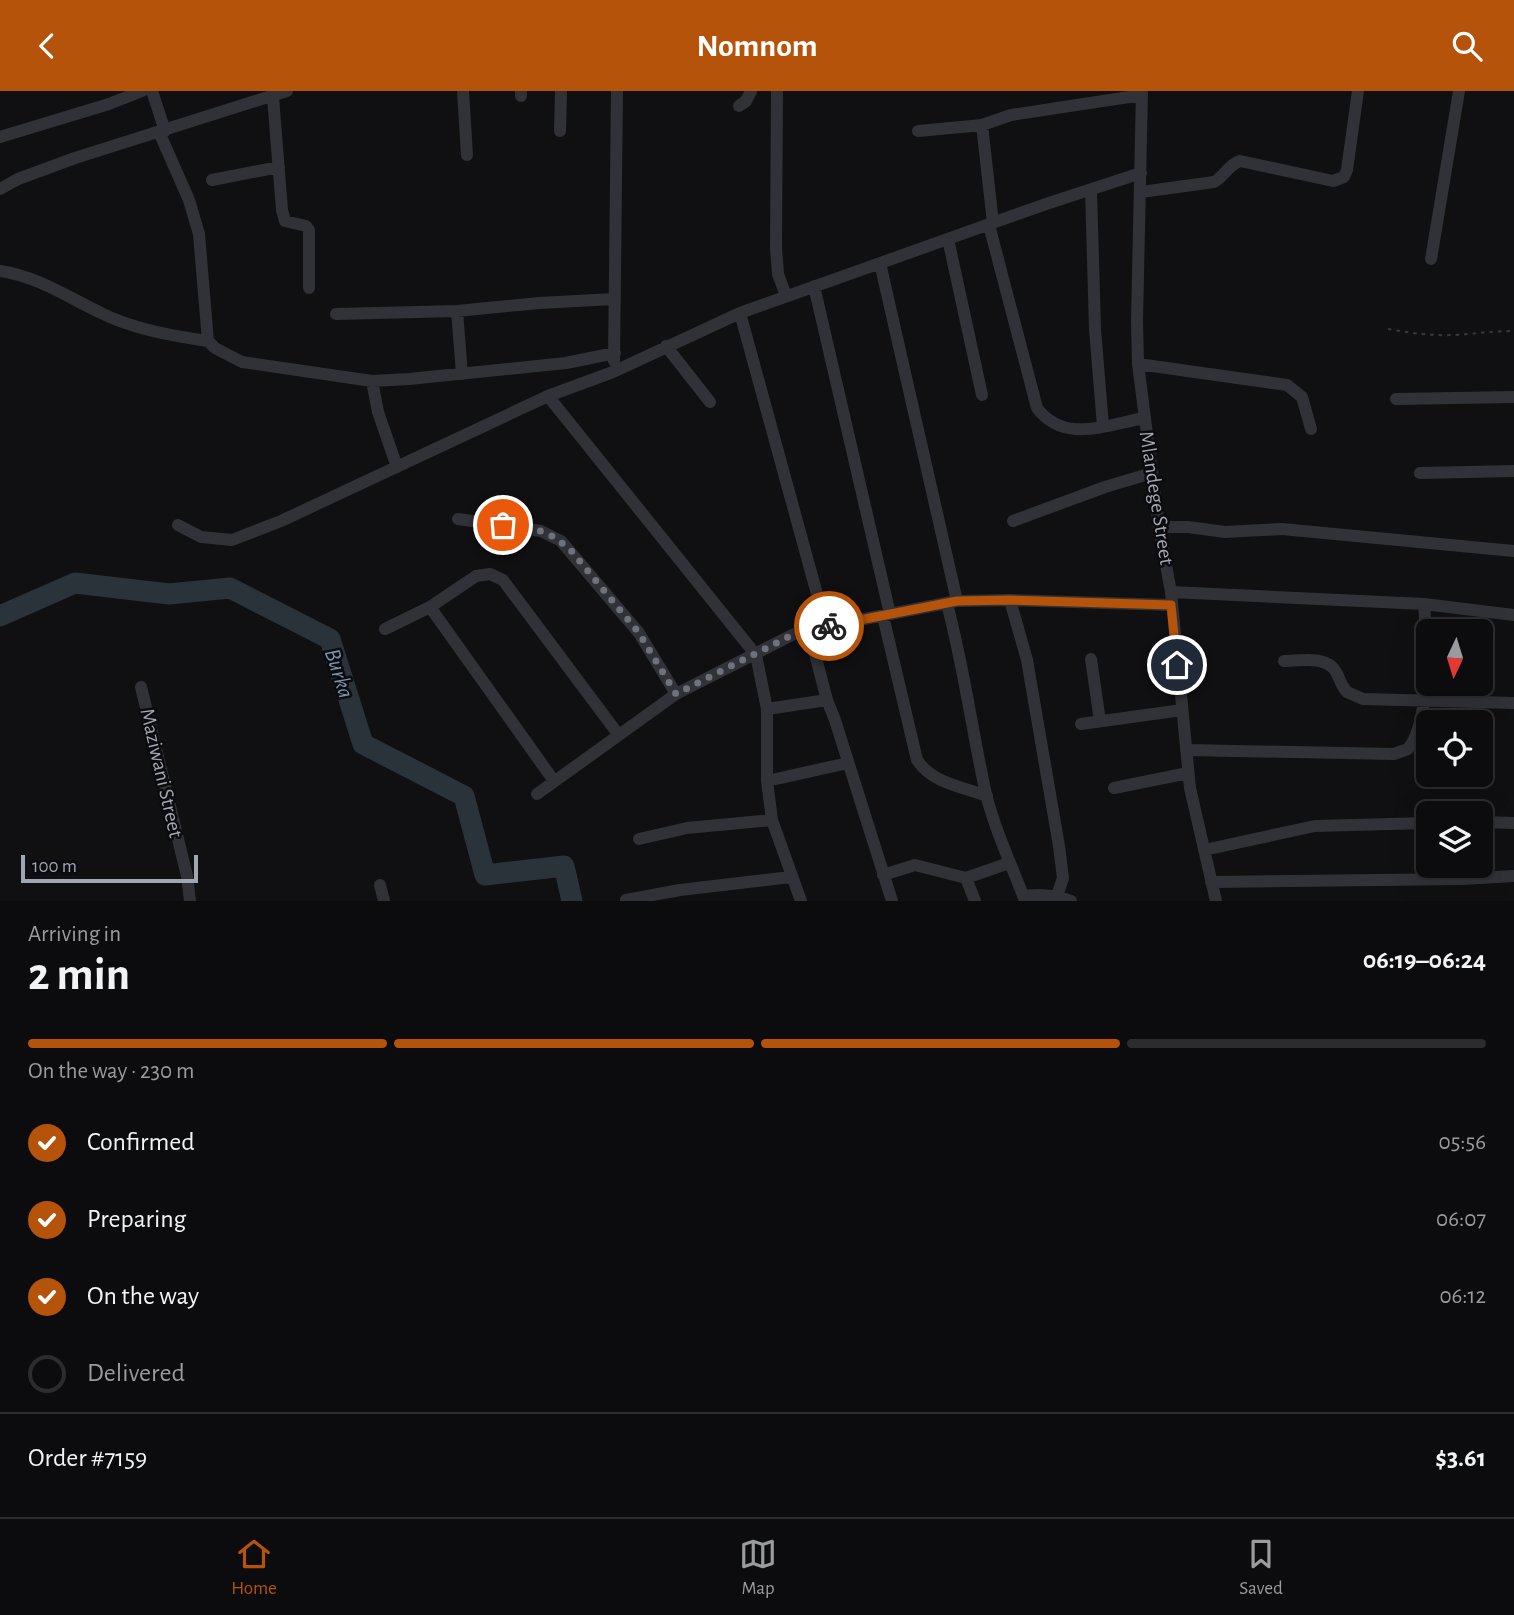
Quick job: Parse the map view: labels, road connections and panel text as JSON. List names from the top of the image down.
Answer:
{
  "streets": {
    "street": ["Mlandege Street", "Maziwani Street"]
  },
  "water": ["Burka"],
  "scale_bar": "100 m",
  "north": "bottom",
  "page": {
    "header": "Nomnom",
    "scale": "100 m",
    "heading": ["2 min", "Arriving in", "06:19–06:24"],
    "panel": ["Order #7159", "$3.61"],
    "bar": "On the way · 230 m",
    "list": [
      ["Confirmed", "05:56"],
      ["Preparing", "06:07"],
      ["On the way", "06:12"],
      "Delivered"
    ],
    "tabs": ["Home", "Map", "Saved"]
  }
}
